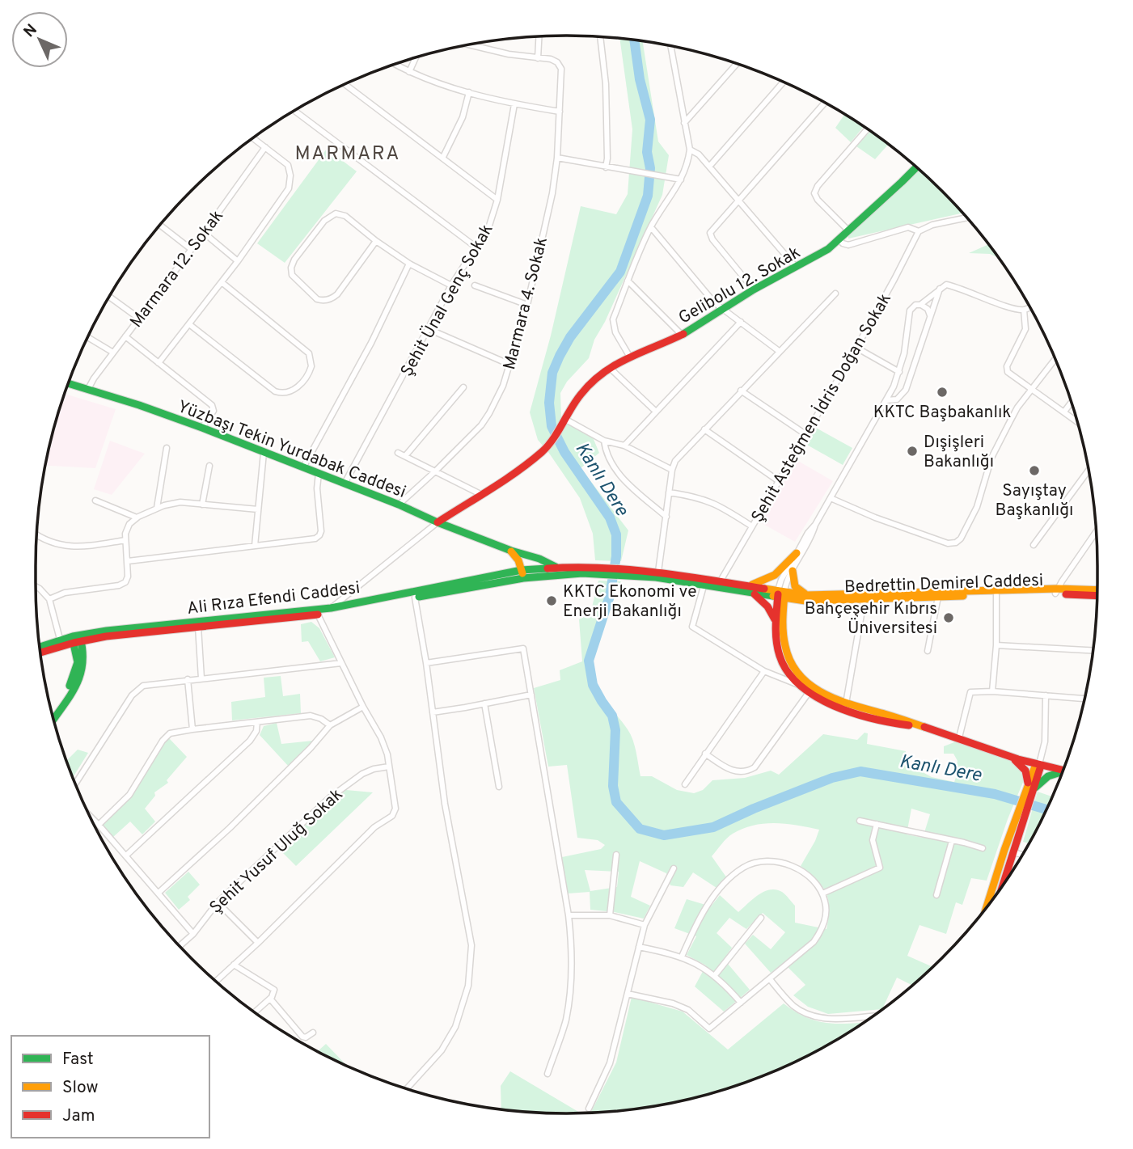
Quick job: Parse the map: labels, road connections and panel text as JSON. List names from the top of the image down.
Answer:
{
  "streets": {
    "main road": [
      "Gelibolu 12. Sokak",
      "Yüzbaşı Tekin Yurdabak Caddesi",
      "Bedrettin Demirel Caddesi",
      "Ali Rıza Efendi Caddesi"
    ],
    "street": [
      "Marmara 12. Sokak",
      "Şehit Ünal Genç Sokak",
      "Marmara 4. Sokak",
      "Şehit Asteğmen İdris Doğan Sokak",
      "Şehit Yusuf Uluğ Sokak"
    ]
  },
  "crossings": [
    ["Marmara 12. Sokak", "Yüzbaşı Tekin Yurdabak Caddesi"],
    ["Gelibolu 12. Sokak", "Yüzbaşı Tekin Yurdabak Caddesi"],
    ["Şehit Ünal Genç Sokak", "Yüzbaşı Tekin Yurdabak Caddesi"],
    ["Marmara 4. Sokak", "Yüzbaşı Tekin Yurdabak Caddesi"]
  ],
  "districts": ["MARMARA"],
  "water": ["Kanlı Dere"],
  "places": [
    "KKTC Başbakanlık",
    "Dışişleri Bakanlığı",
    "Sayıştay Başkanlığı",
    "KKTC Ekonomi ve Enerji Bakanlığı",
    "Bahçeşehir Kıbrıs Üniversitesi"
  ],
  "legend": ["Fast", "Slow", "Jam"],
  "north": "top left"
}
